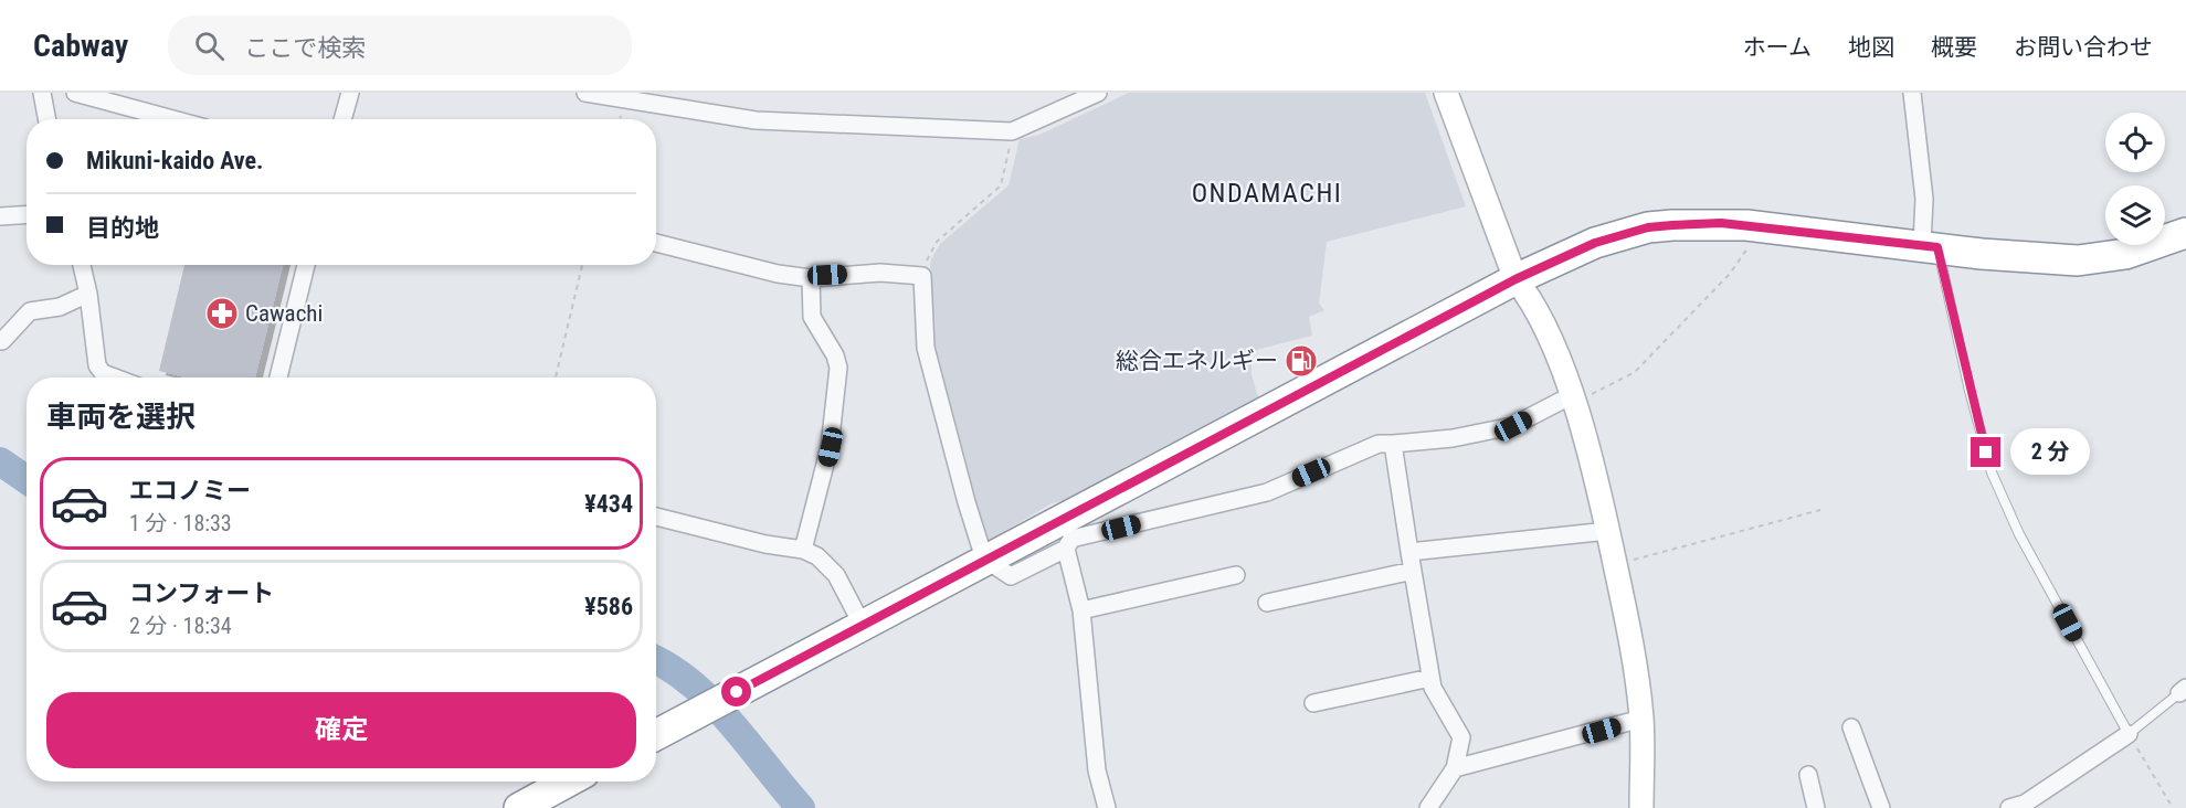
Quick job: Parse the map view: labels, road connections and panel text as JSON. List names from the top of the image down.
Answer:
{
  "districts": ["ONDAMACHI"],
  "places": {
    "pharmacy": ["Cawachi"],
    "fuel station": ["総合エネルギー"]
  },
  "page": {
    "header": "Cabway",
    "search": "ここで検索",
    "nav": [
      "ホーム",
      "地図",
      "概要",
      "お問い合わせ"
    ],
    "banner": ["Mikuni-kaido Ave.", "目的地"],
    "heading": "車両を選択",
    "bubble": "2 分",
    "list": [
      {
        "name": "エコノミー",
        "note": "1 分 · 18:33",
        "value": "¥434"
      },
      {
        "name": "コンフォート",
        "note": "2 分 · 18:34",
        "value": "¥586"
      }
    ],
    "buttons": "確定"
  }
}
